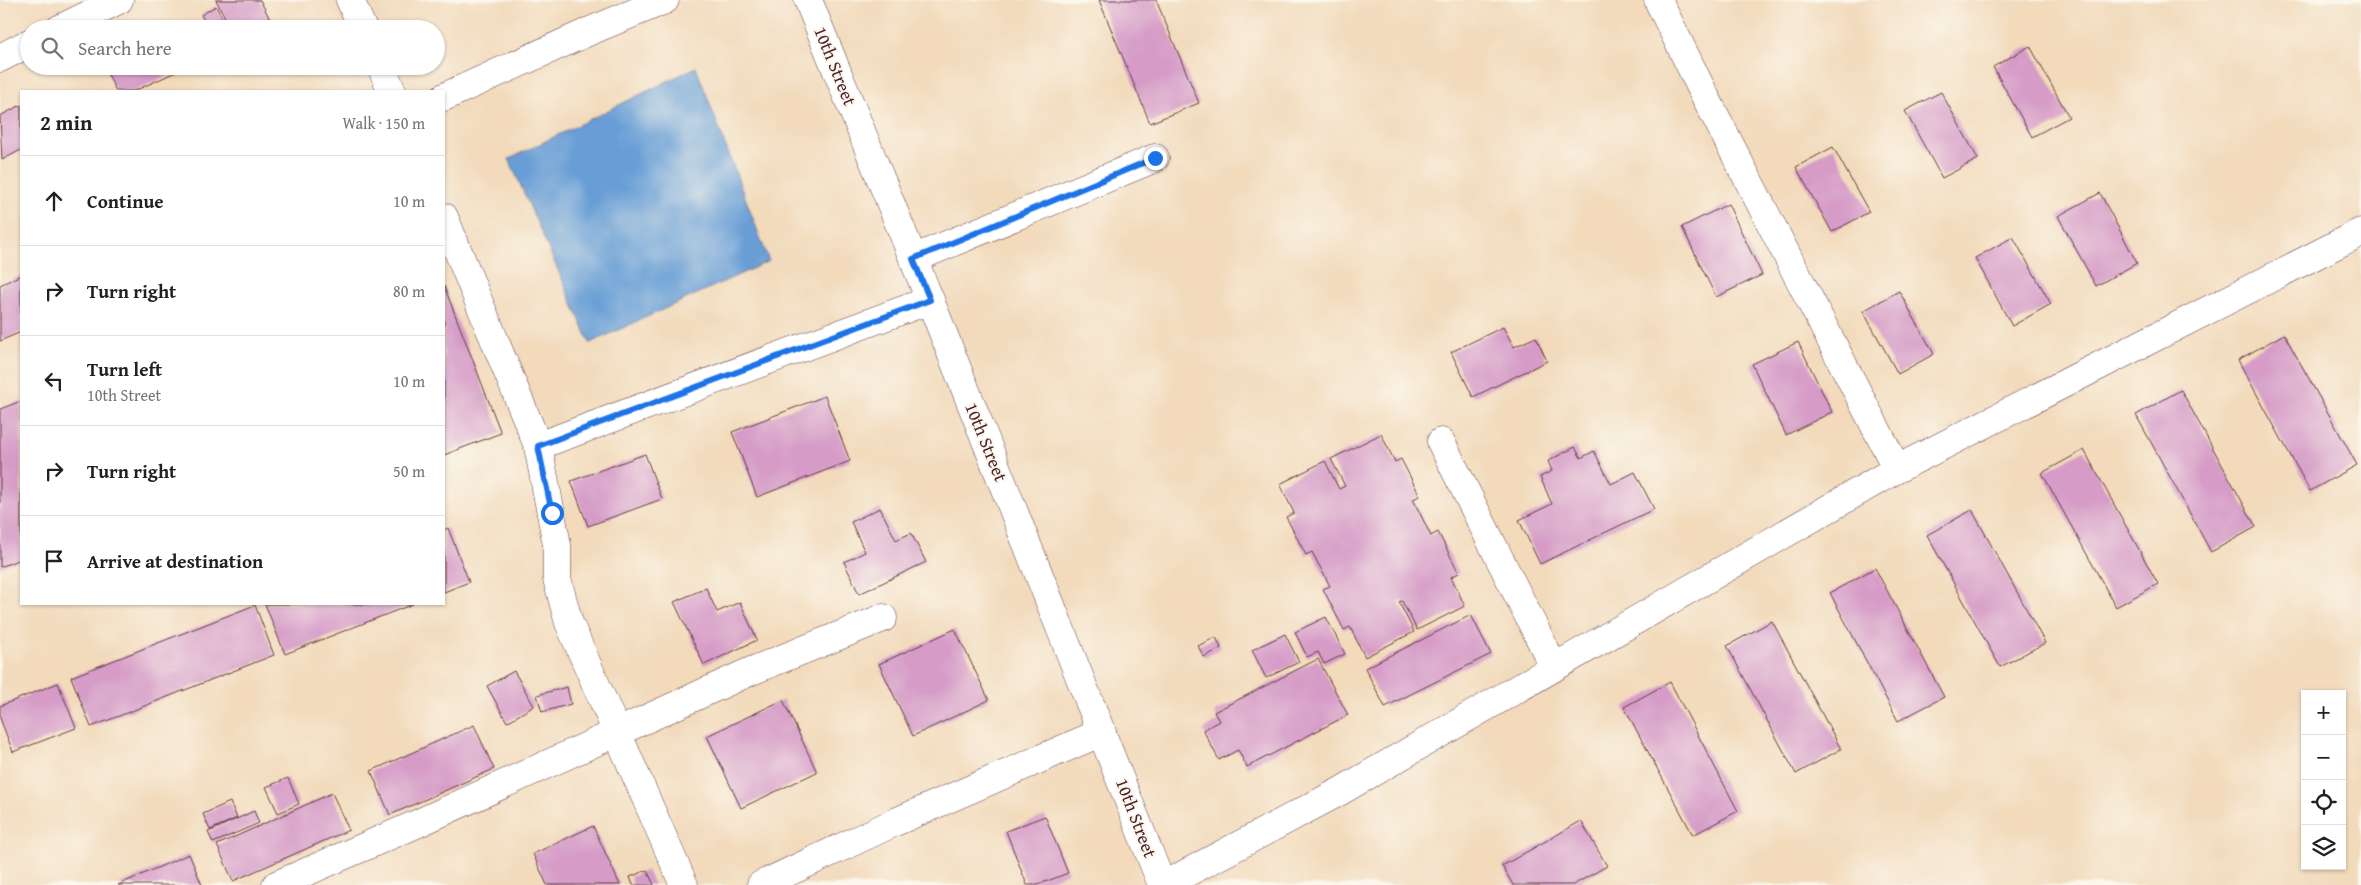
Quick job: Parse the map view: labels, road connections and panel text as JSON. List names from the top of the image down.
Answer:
{
  "streets": {
    "street": ["10th Street"]
  },
  "page": {
    "search": "Search here",
    "heading": ["2 min", "Walk · 150 m"],
    "list": [
      ["Continue", "10 m"],
      ["Turn right", "80 m"],
      ["Turn left", "10th Street", "10 m"],
      ["Turn right", "50 m"],
      "Arrive at destination"
    ],
    "map_buttons": ["+", "−"]
  }
}
